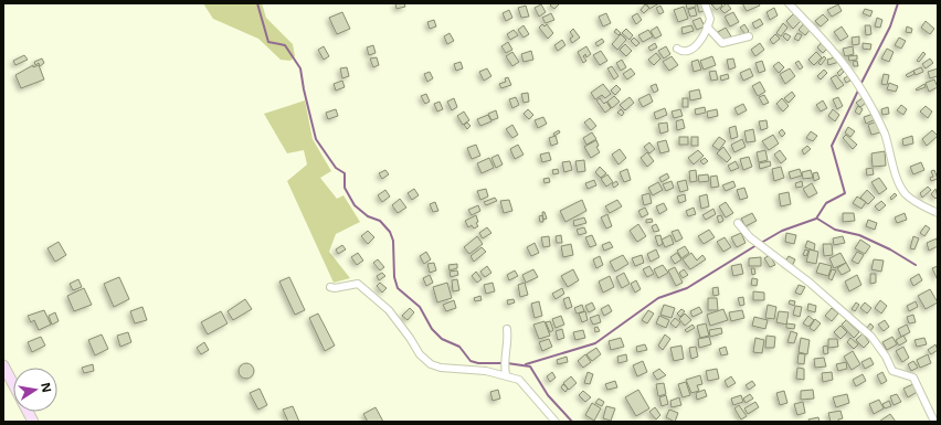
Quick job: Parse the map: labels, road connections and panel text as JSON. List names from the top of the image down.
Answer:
{
  "north": "right"
}
